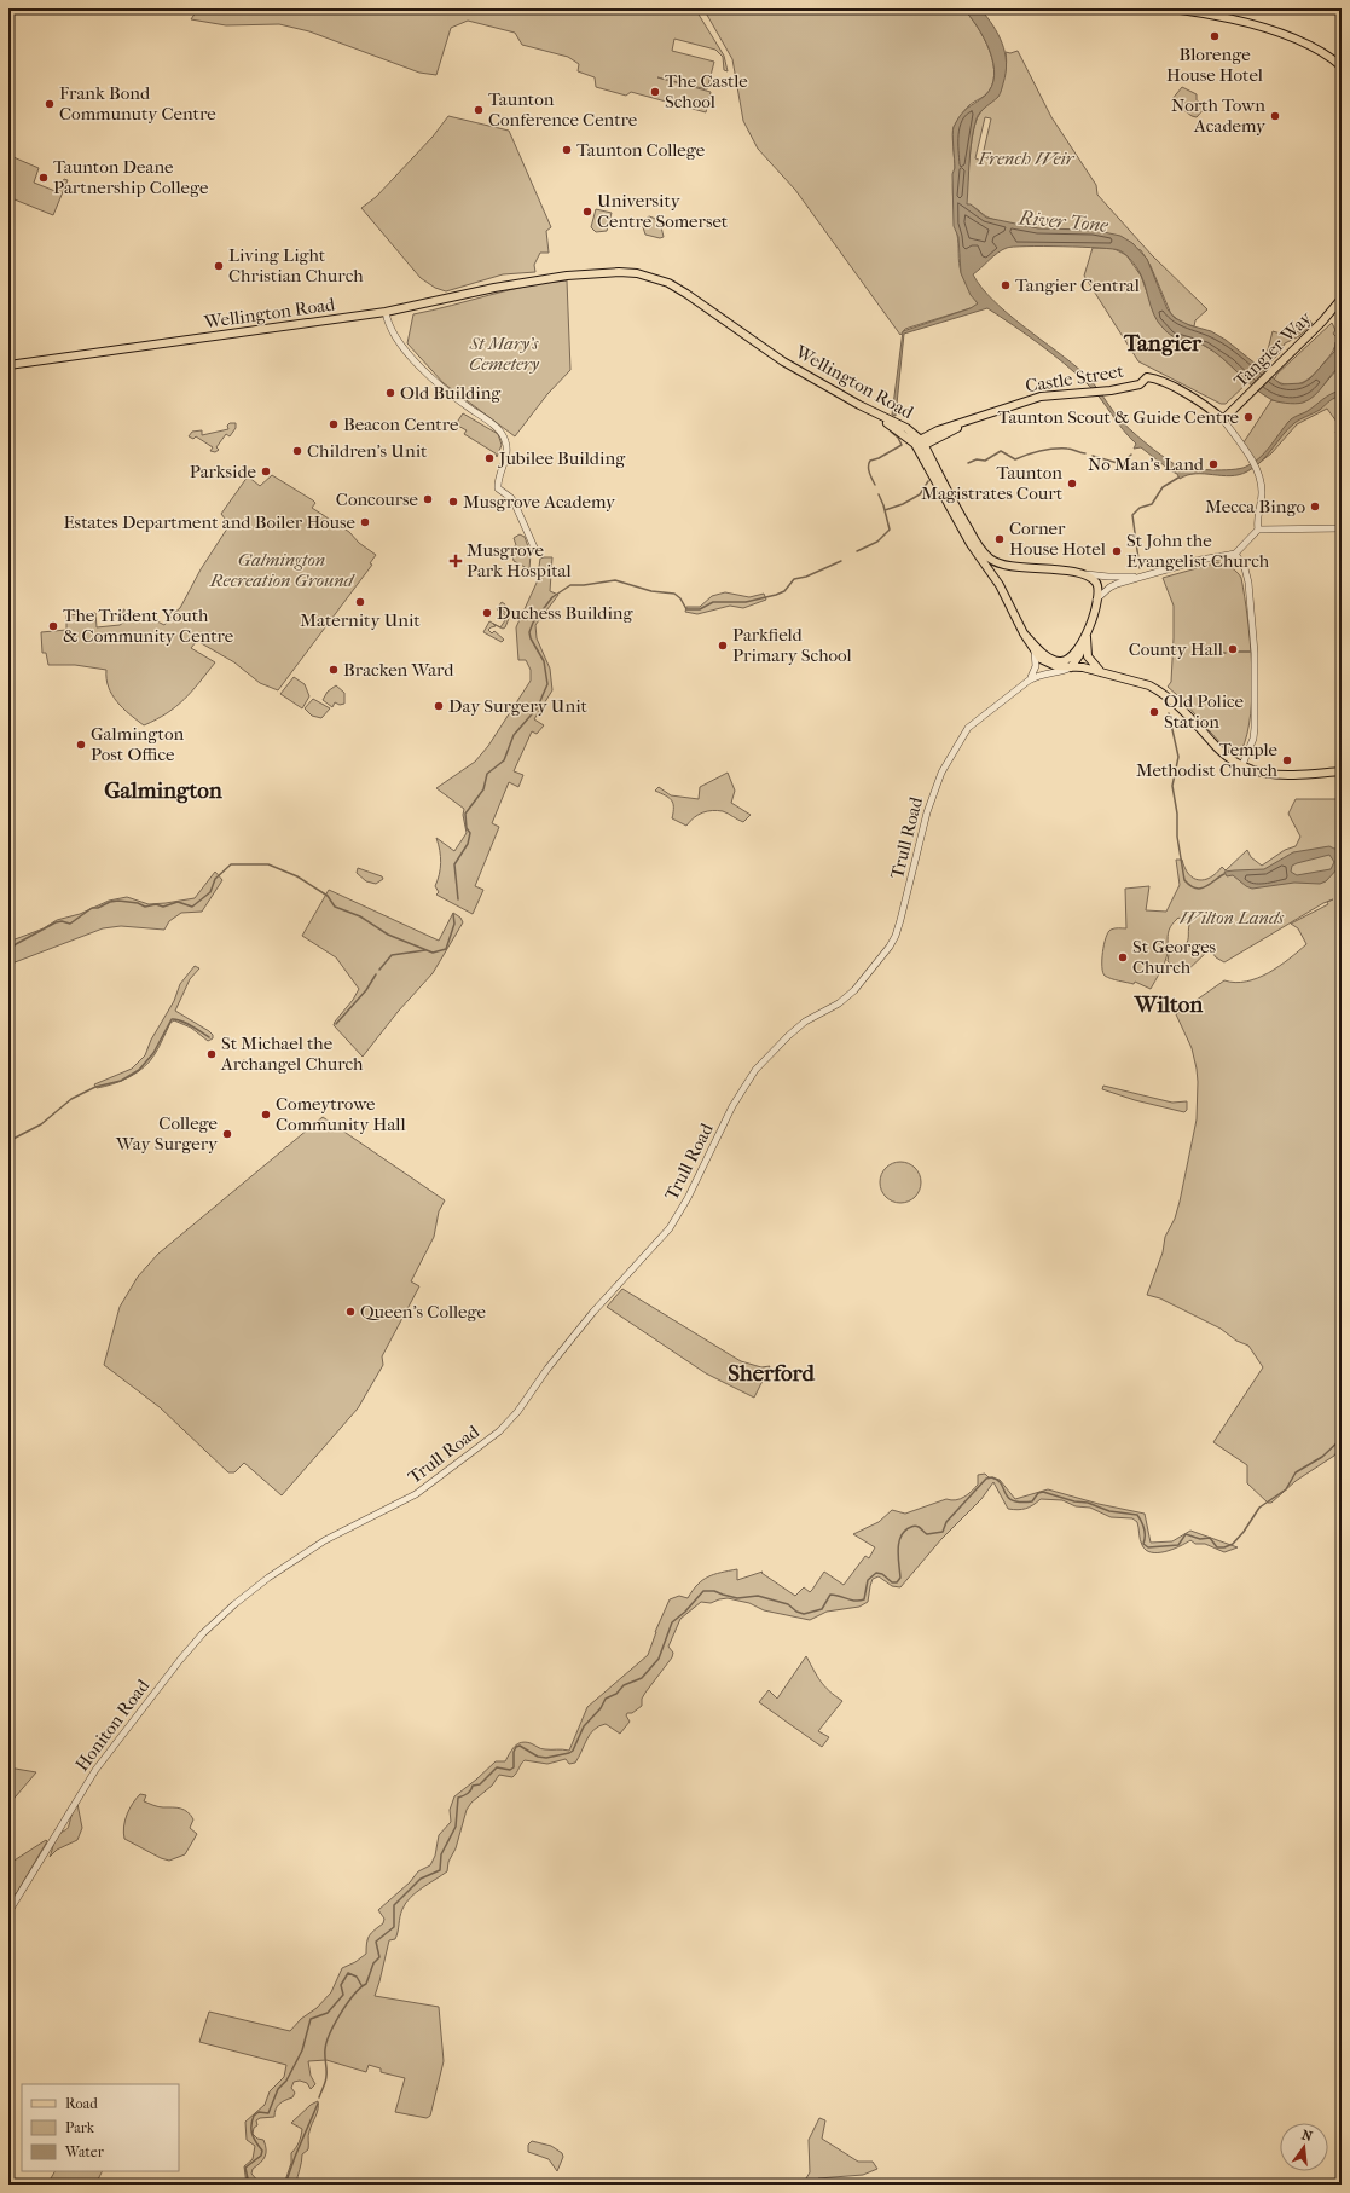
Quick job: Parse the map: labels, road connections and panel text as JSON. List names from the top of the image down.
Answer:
{
  "streets": {
    "main road": ["Wellington Road", "Tangier Way", "Castle Street"],
    "street": ["Trull Road", "Honiton Road"]
  },
  "crossings": [
    ["Wellington Road", "Castle Street"],
    ["Tangier Way", "Castle Street"],
    ["Trull Road", "Honiton Road"]
  ],
  "districts": [
    "Tangier",
    "Galmington",
    "Wilton",
    "Sherford"
  ],
  "water": ["River Tone"],
  "parks": [
    "French Weir",
    "St Mary's Cemetery",
    "Galmington Recreation Ground",
    "Wilton Lands"
  ],
  "places": {
    "other": [
      "Blorenge House Hotel",
      "The Castle School",
      "Frank Bond Communuty Centre",
      "Taunton Conference Centre",
      "North Town Academy",
      "Taunton College",
      "Taunton Deane Partnership College",
      "University Centre Somerset",
      "Living Light Christian Church",
      "Tangier Central",
      "Old Building",
      "Taunton Scout & Guide Centre",
      "Beacon Centre",
      "Children's Unit",
      "Jubilee Building",
      "No Man's Land",
      "Parkside",
      "Taunton Magistrates Court",
      "Concourse",
      "Musgrove Academy",
      "Mecca Bingo",
      "Estates Department and Boiler House",
      "Corner House Hotel",
      "St John the Evangelist Church",
      "Maternity Unit",
      "Duchess Building",
      "The Trident Youth & Community Centre",
      "Parkfield Primary School",
      "County Hall",
      "Bracken Ward",
      "Day Surgery Unit",
      "Old Police Station",
      "Galmington Post Office",
      "Temple Methodist Church",
      "St Georges Church",
      "St Michael the Archangel Church",
      "Comeytrowe Community Hall",
      "College Way Surgery",
      "Queen's College"
    ],
    "health": ["Musgrove Park Hospital"]
  },
  "legend": ["Road", "Park", "Water"],
  "north": "top"
}
